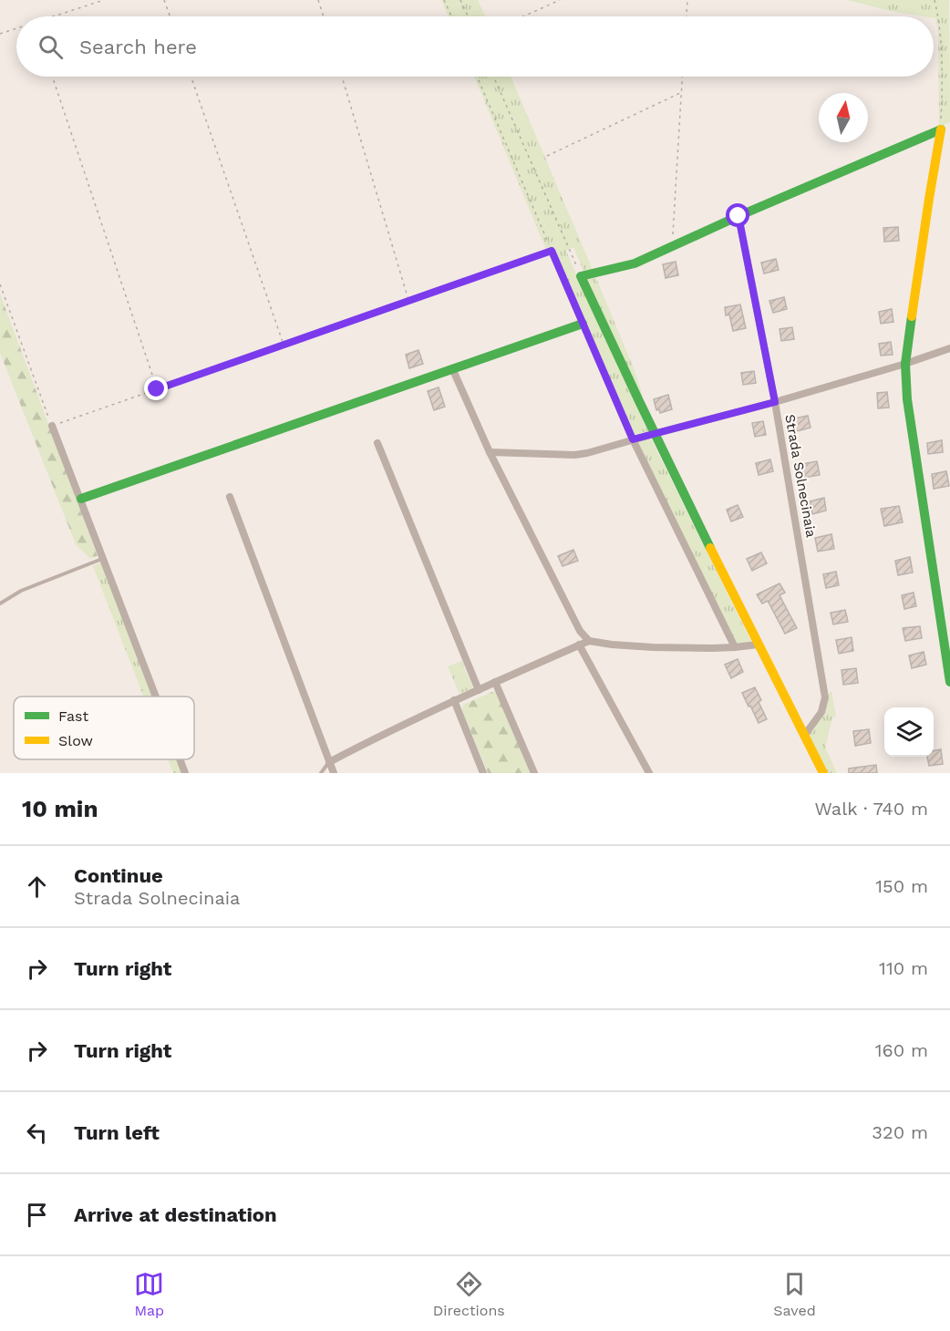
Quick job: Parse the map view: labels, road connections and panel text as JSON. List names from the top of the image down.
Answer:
{
  "streets": {
    "street": ["Strada Solnecinaia"]
  },
  "legend": ["Fast", "Slow"],
  "north": "top",
  "page": {
    "search": "Search here",
    "heading": ["10 min", "Walk · 740 m"],
    "list": [
      ["Continue", "Strada Solnecinaia", "150 m"],
      ["Turn right", "110 m"],
      ["Turn right", "160 m"],
      ["Turn left", "320 m"],
      "Arrive at destination"
    ],
    "nav": ["Map", "Directions", "Saved"]
  }
}
